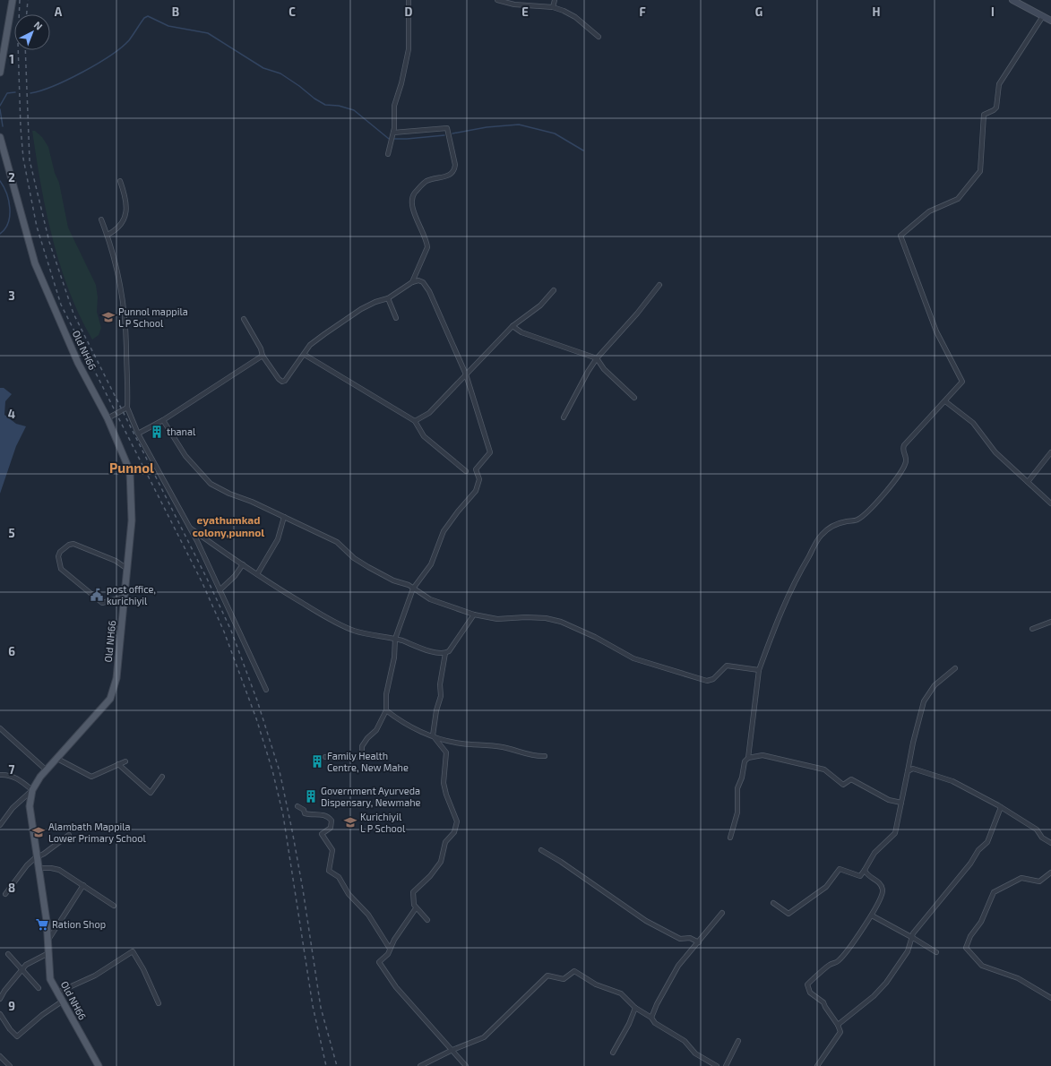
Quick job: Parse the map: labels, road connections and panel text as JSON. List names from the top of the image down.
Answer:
{
  "streets": {
    "main road": ["Old NH66"]
  },
  "districts": ["Punnol", "eyathumkad colony,punnol"],
  "places": {
    "school or university": ["Punnol mappila L P School", "Kurichiyil L P School", "Alambath Mappila Lower Primary School"],
    "building": ["thanal", "Family Health Centre, New Mahe", "Government Ayurveda Dispensary, Newmahe"],
    "public building": ["post office, kurichiyil"],
    "supermarket": ["Ration Shop"]
  },
  "north": "top right",
  "grid": {
    "columns": [
      "A",
      "B",
      "C",
      "D",
      "E",
      "F",
      "G",
      "H",
      "I"
    ],
    "rows": [
      "1",
      "2",
      "3",
      "4",
      "5",
      "6",
      "7",
      "8",
      "9"
    ]
  }
}
